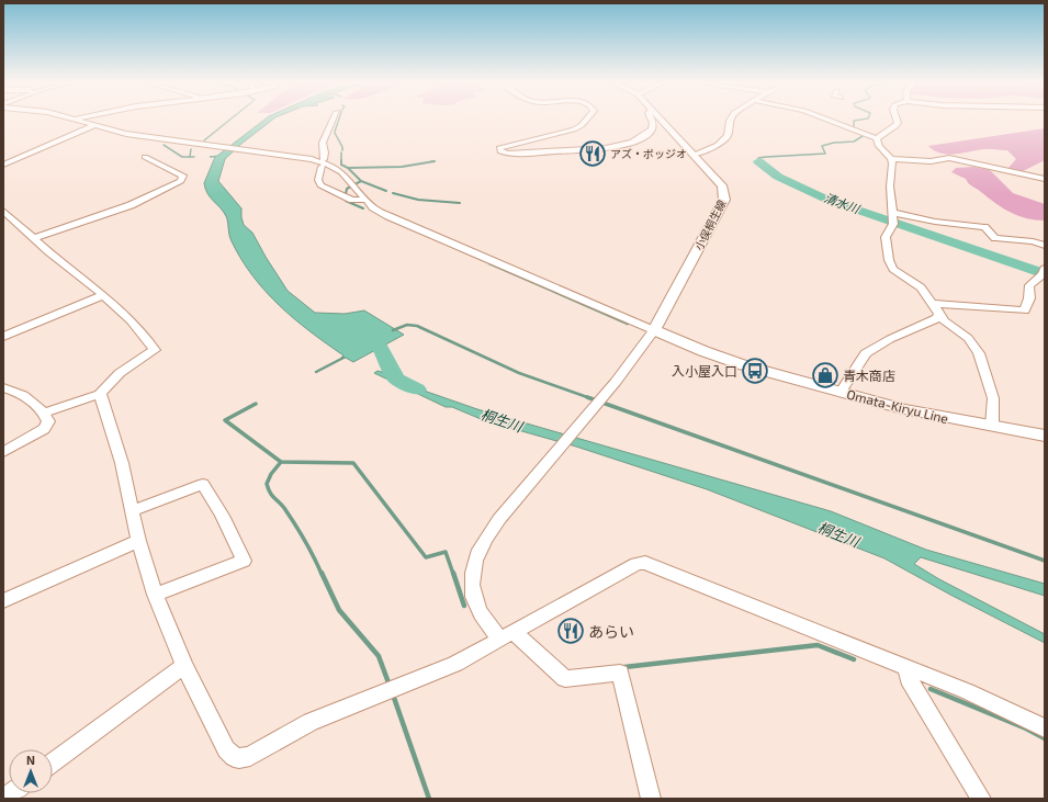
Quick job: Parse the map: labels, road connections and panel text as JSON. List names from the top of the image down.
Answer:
{
  "streets": {
    "main road": ["小俣桐生線", "Omata-Kiryu Line"]
  },
  "crossings": [
    ["小俣桐生線", "Omata-Kiryu Line"]
  ],
  "water": ["清水川", "桐生川"],
  "places": {
    "restaurant": ["アズ・ポッジオ", "あらい"],
    "bus stop": ["入小屋入口"],
    "shop": ["青木商店"]
  },
  "north": "top"
}
